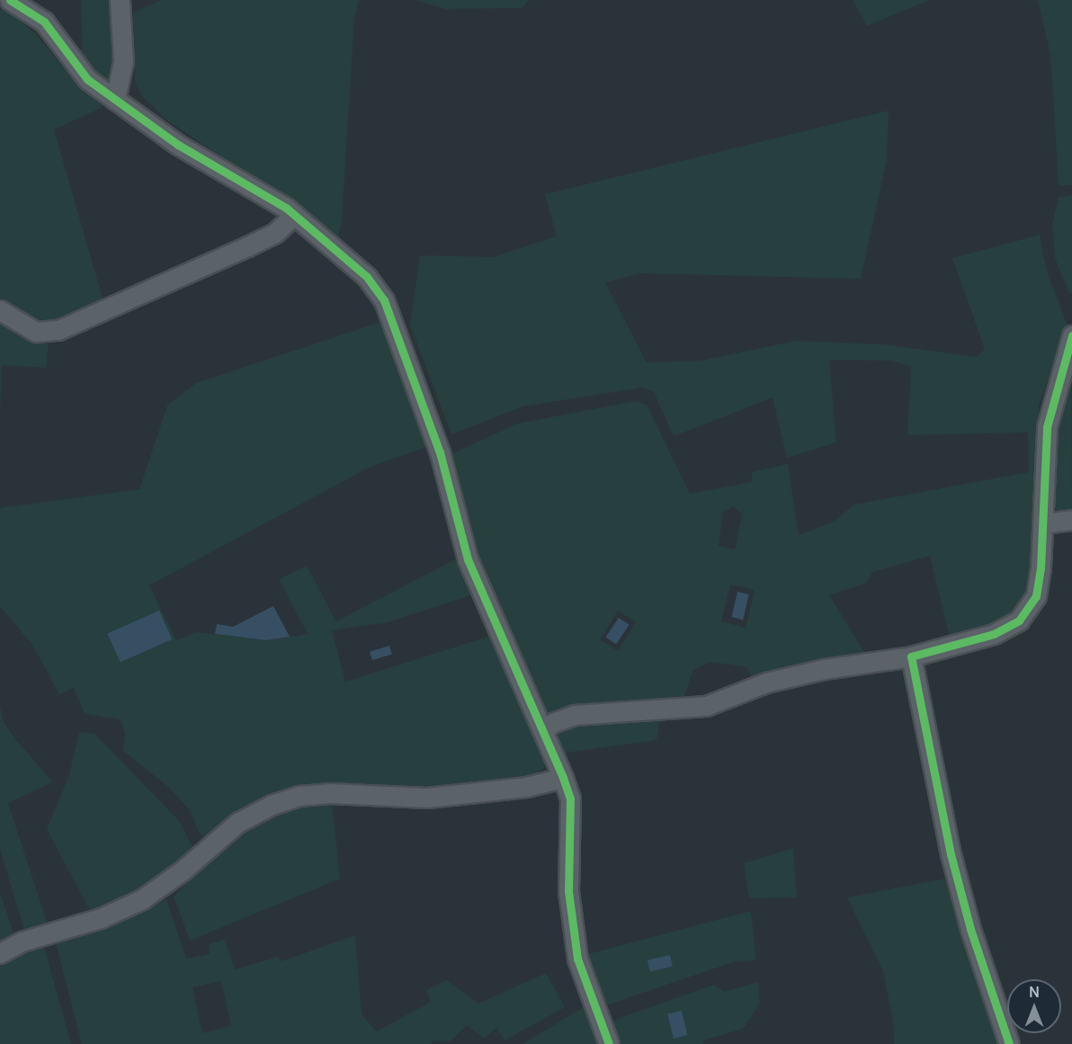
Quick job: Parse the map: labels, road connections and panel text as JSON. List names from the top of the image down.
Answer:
{
  "north": "top"
}
